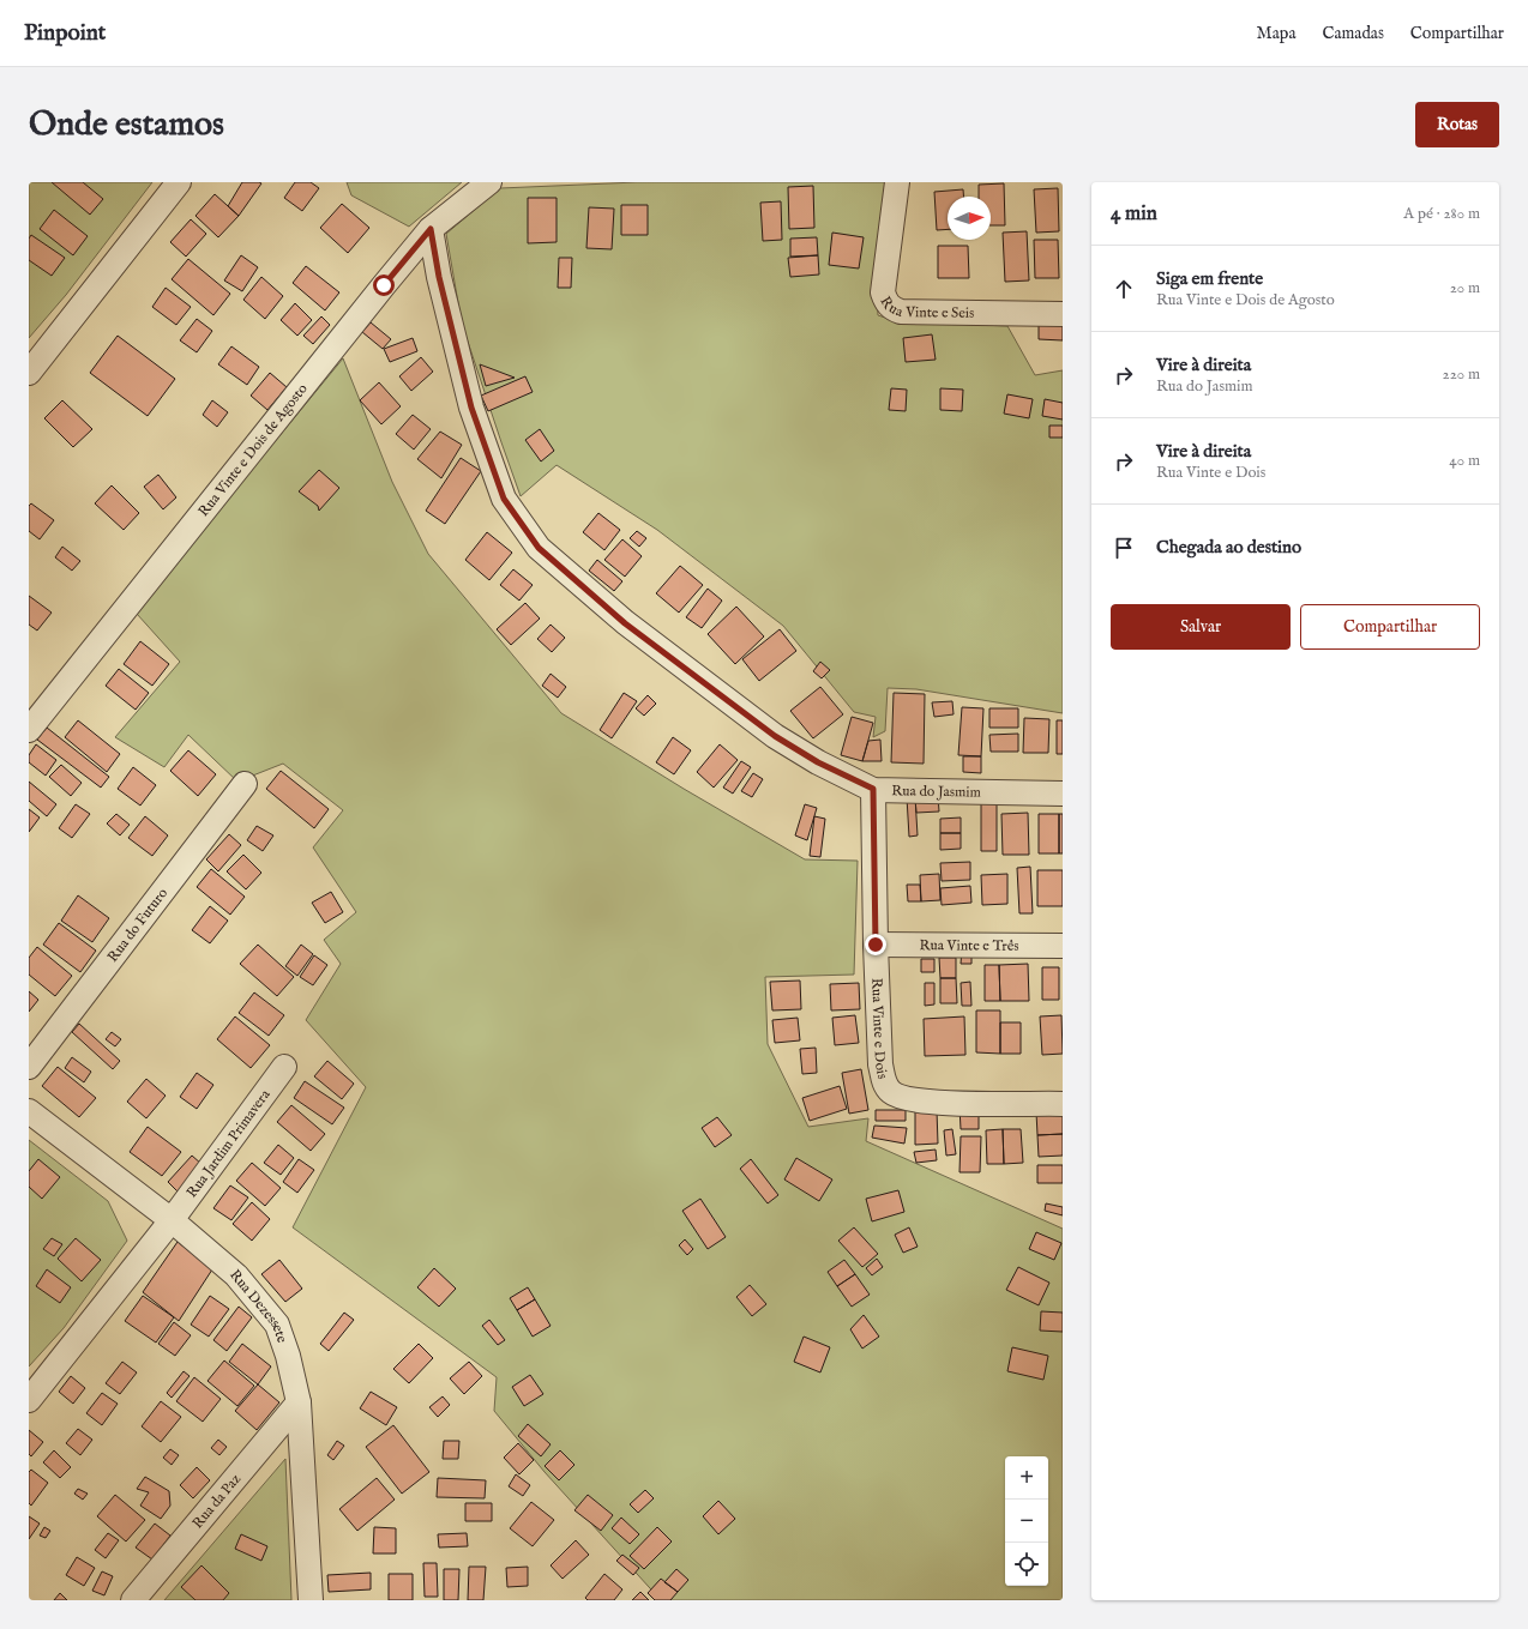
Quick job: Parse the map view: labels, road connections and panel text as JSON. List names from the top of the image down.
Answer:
{
  "streets": {
    "street": [
      "Rua Vinte e Seis",
      "Rua Vinte e Dois de Agosto",
      "Rua do Jasmim",
      "Rua do Futuro",
      "Rua Vinte e Três",
      "Rua Vinte e Dois",
      "Rua Jardim Primavera",
      "Rua Dezessete",
      "Rua da Paz"
    ]
  },
  "crossings": [
    ["Rua Vinte e Dois de Agosto", "Rua do Jasmim"],
    ["Rua do Jasmim", "Rua Vinte e Dois"],
    ["Rua Vinte e Três", "Rua Vinte e Dois"],
    ["Rua Jardim Primavera", "Rua Dezessete"],
    ["Rua Dezessete", "Rua da Paz"]
  ],
  "north": "right",
  "page": {
    "header": "Pinpoint",
    "nav": ["Mapa", "Camadas", "Compartilhar"],
    "buttons": [
      "Rotas",
      ["Salvar", "Compartilhar"]
    ],
    "title": "Onde estamos",
    "heading": ["4 min", "A pé · 280 m"],
    "list": [
      ["Siga em frente", "Rua Vinte e Dois de Agosto", "20 m"],
      ["Vire à direita", "Rua do Jasmim", "220 m"],
      ["Vire à direita", "Rua Vinte e Dois", "40 m"],
      "Chegada ao destino"
    ],
    "map_buttons": ["+", "−"]
  }
}
